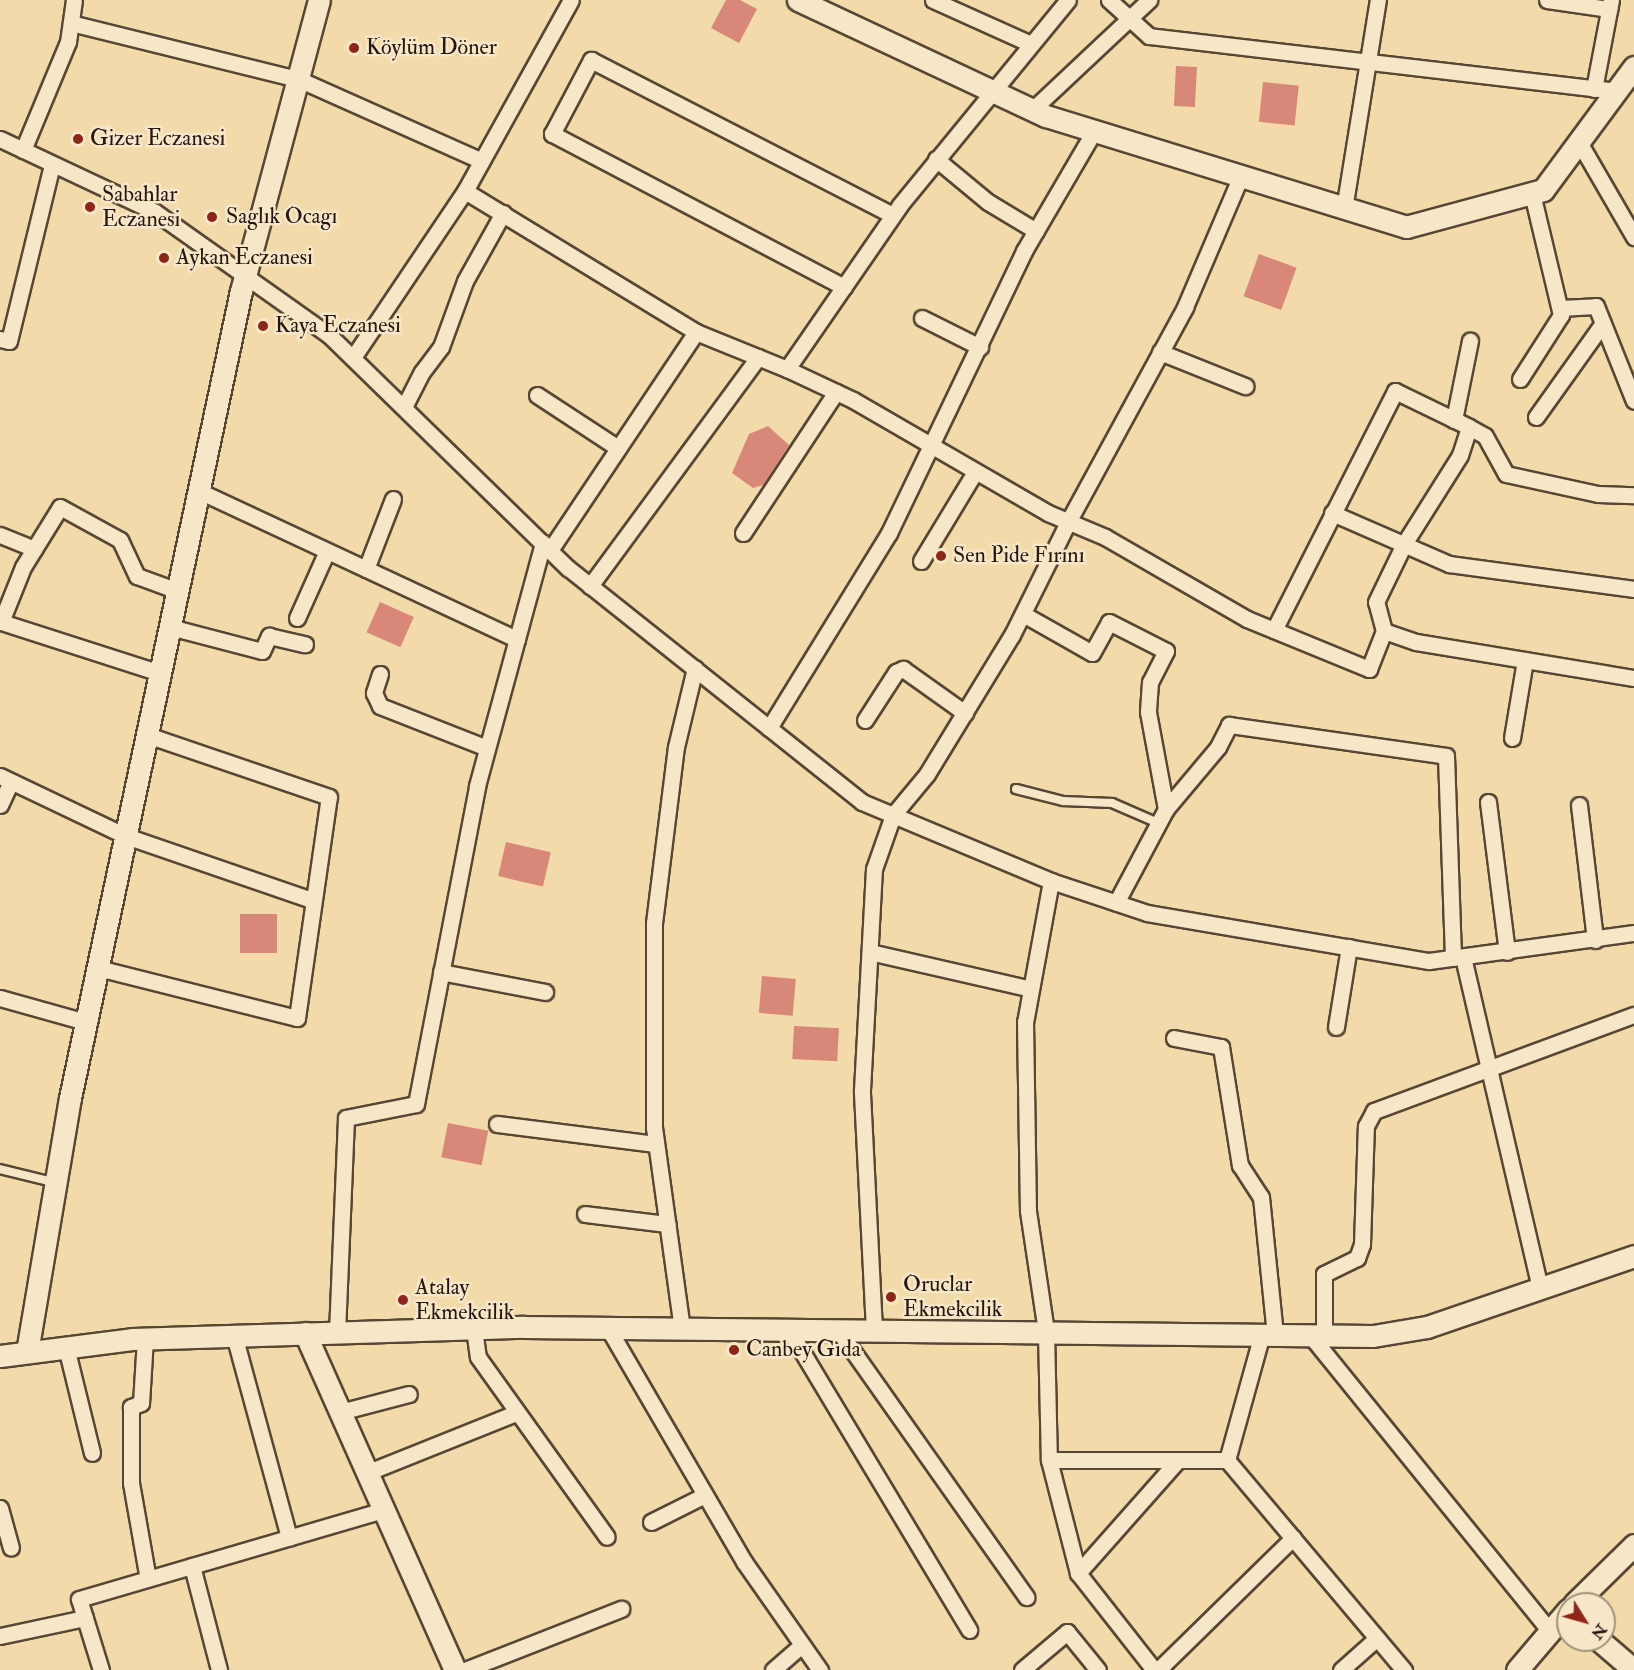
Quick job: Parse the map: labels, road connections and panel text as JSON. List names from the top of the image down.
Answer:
{
  "places": [
    "Köylüm Döner",
    "Gizer Eczanesi",
    "Sabahlar Eczanesi",
    "Saglık Ocagı",
    "Aykan Eczanesi",
    "Kaya Eczanesi",
    "Sen Pide Fırını",
    "Oruclar Ekmekcilik",
    "Atalay Ekmekcilik",
    "Canbey Gıda"
  ],
  "north": "bottom right"
}
